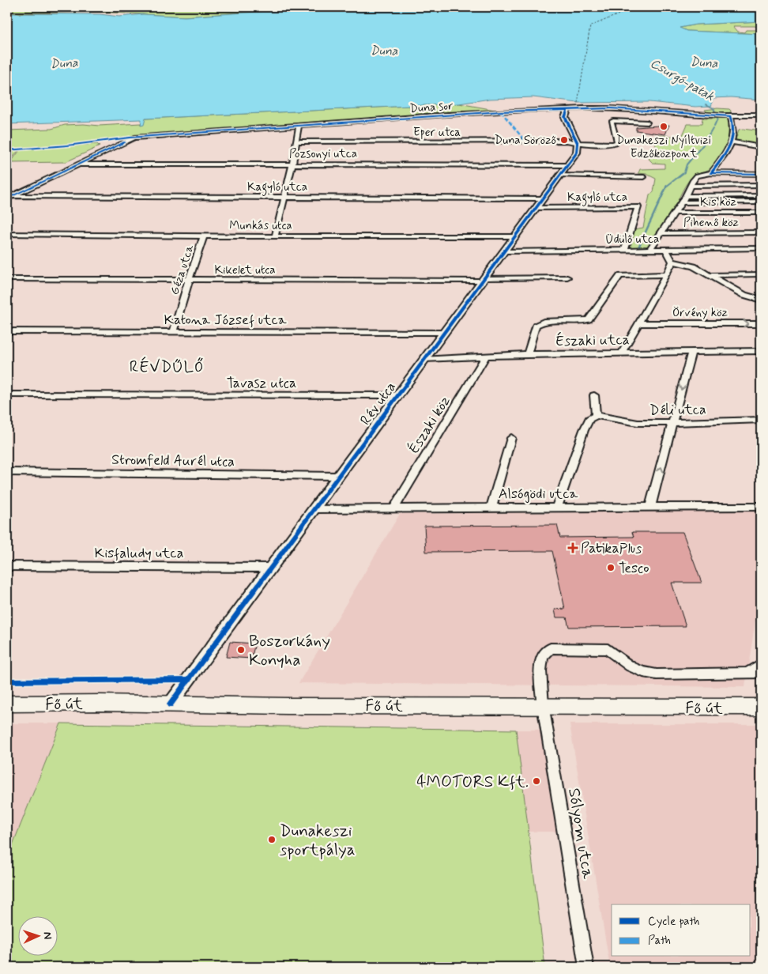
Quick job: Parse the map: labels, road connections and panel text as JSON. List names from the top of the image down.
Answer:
{
  "streets": {
    "main road": ["Fő út"],
    "street": [
      "Duna sor",
      "Eper utca",
      "Pozsonyi utca",
      "Kagyló utca",
      "Kis köz",
      "Pihenő köz",
      "Munkás utca",
      "Üdülő utca",
      "Géza utca",
      "Kikelet utca",
      "Örvény köz",
      "Katona József utca",
      "Északi utca",
      "Tavasz utca",
      "Rév utca",
      "Déli utca",
      "Északi köz",
      "Stromfeld Aurél utca",
      "Alsógödi utca",
      "Kisfaludy utca",
      "Sólyom utca"
    ]
  },
  "crossings": [
    ["Duna sor", "Pozsonyi utca"],
    ["Eper utca", "Rév utca"],
    ["Pozsonyi utca", "Rév utca"],
    ["Kagyló utca", "Üdülő utca"],
    ["Kagyló utca", "Rév utca"],
    ["Munkás utca", "Géza utca"],
    ["Munkás utca", "Rév utca"],
    ["Üdülő utca", "Rév utca"],
    ["Géza utca", "Kikelet utca"],
    ["Géza utca", "Katona József utca"],
    ["Kikelet utca", "Rév utca"],
    ["Katona József utca", "Rév utca"],
    ["Északi utca", "Rév utca"],
    ["Északi utca", "Északi köz"],
    ["Tavasz utca", "Rév utca"],
    ["Rév utca", "Stromfeld Aurél utca"],
    ["Rév utca", "Alsógödi utca"],
    ["Rév utca", "Kisfaludy utca"],
    ["Rév utca", "Fő út"],
    ["Északi köz", "Alsógödi utca"],
    ["Fő út", "Sólyom utca"]
  ],
  "districts": ["RÉVDŰLŐ"],
  "water": ["Duna", "Csurgó-patak"],
  "places": {
    "other": [
      "Dunakeszi Nyíltvizi Edzőközpont",
      "Duna Söröző",
      "Tesco",
      "Boszorkány Konyha",
      "4MOTORS Kft.",
      "Dunakeszi sportpálya"
    ],
    "health": ["PatikaPlus"]
  },
  "legend": ["Cycle path", "Path"],
  "north": "right"
}
